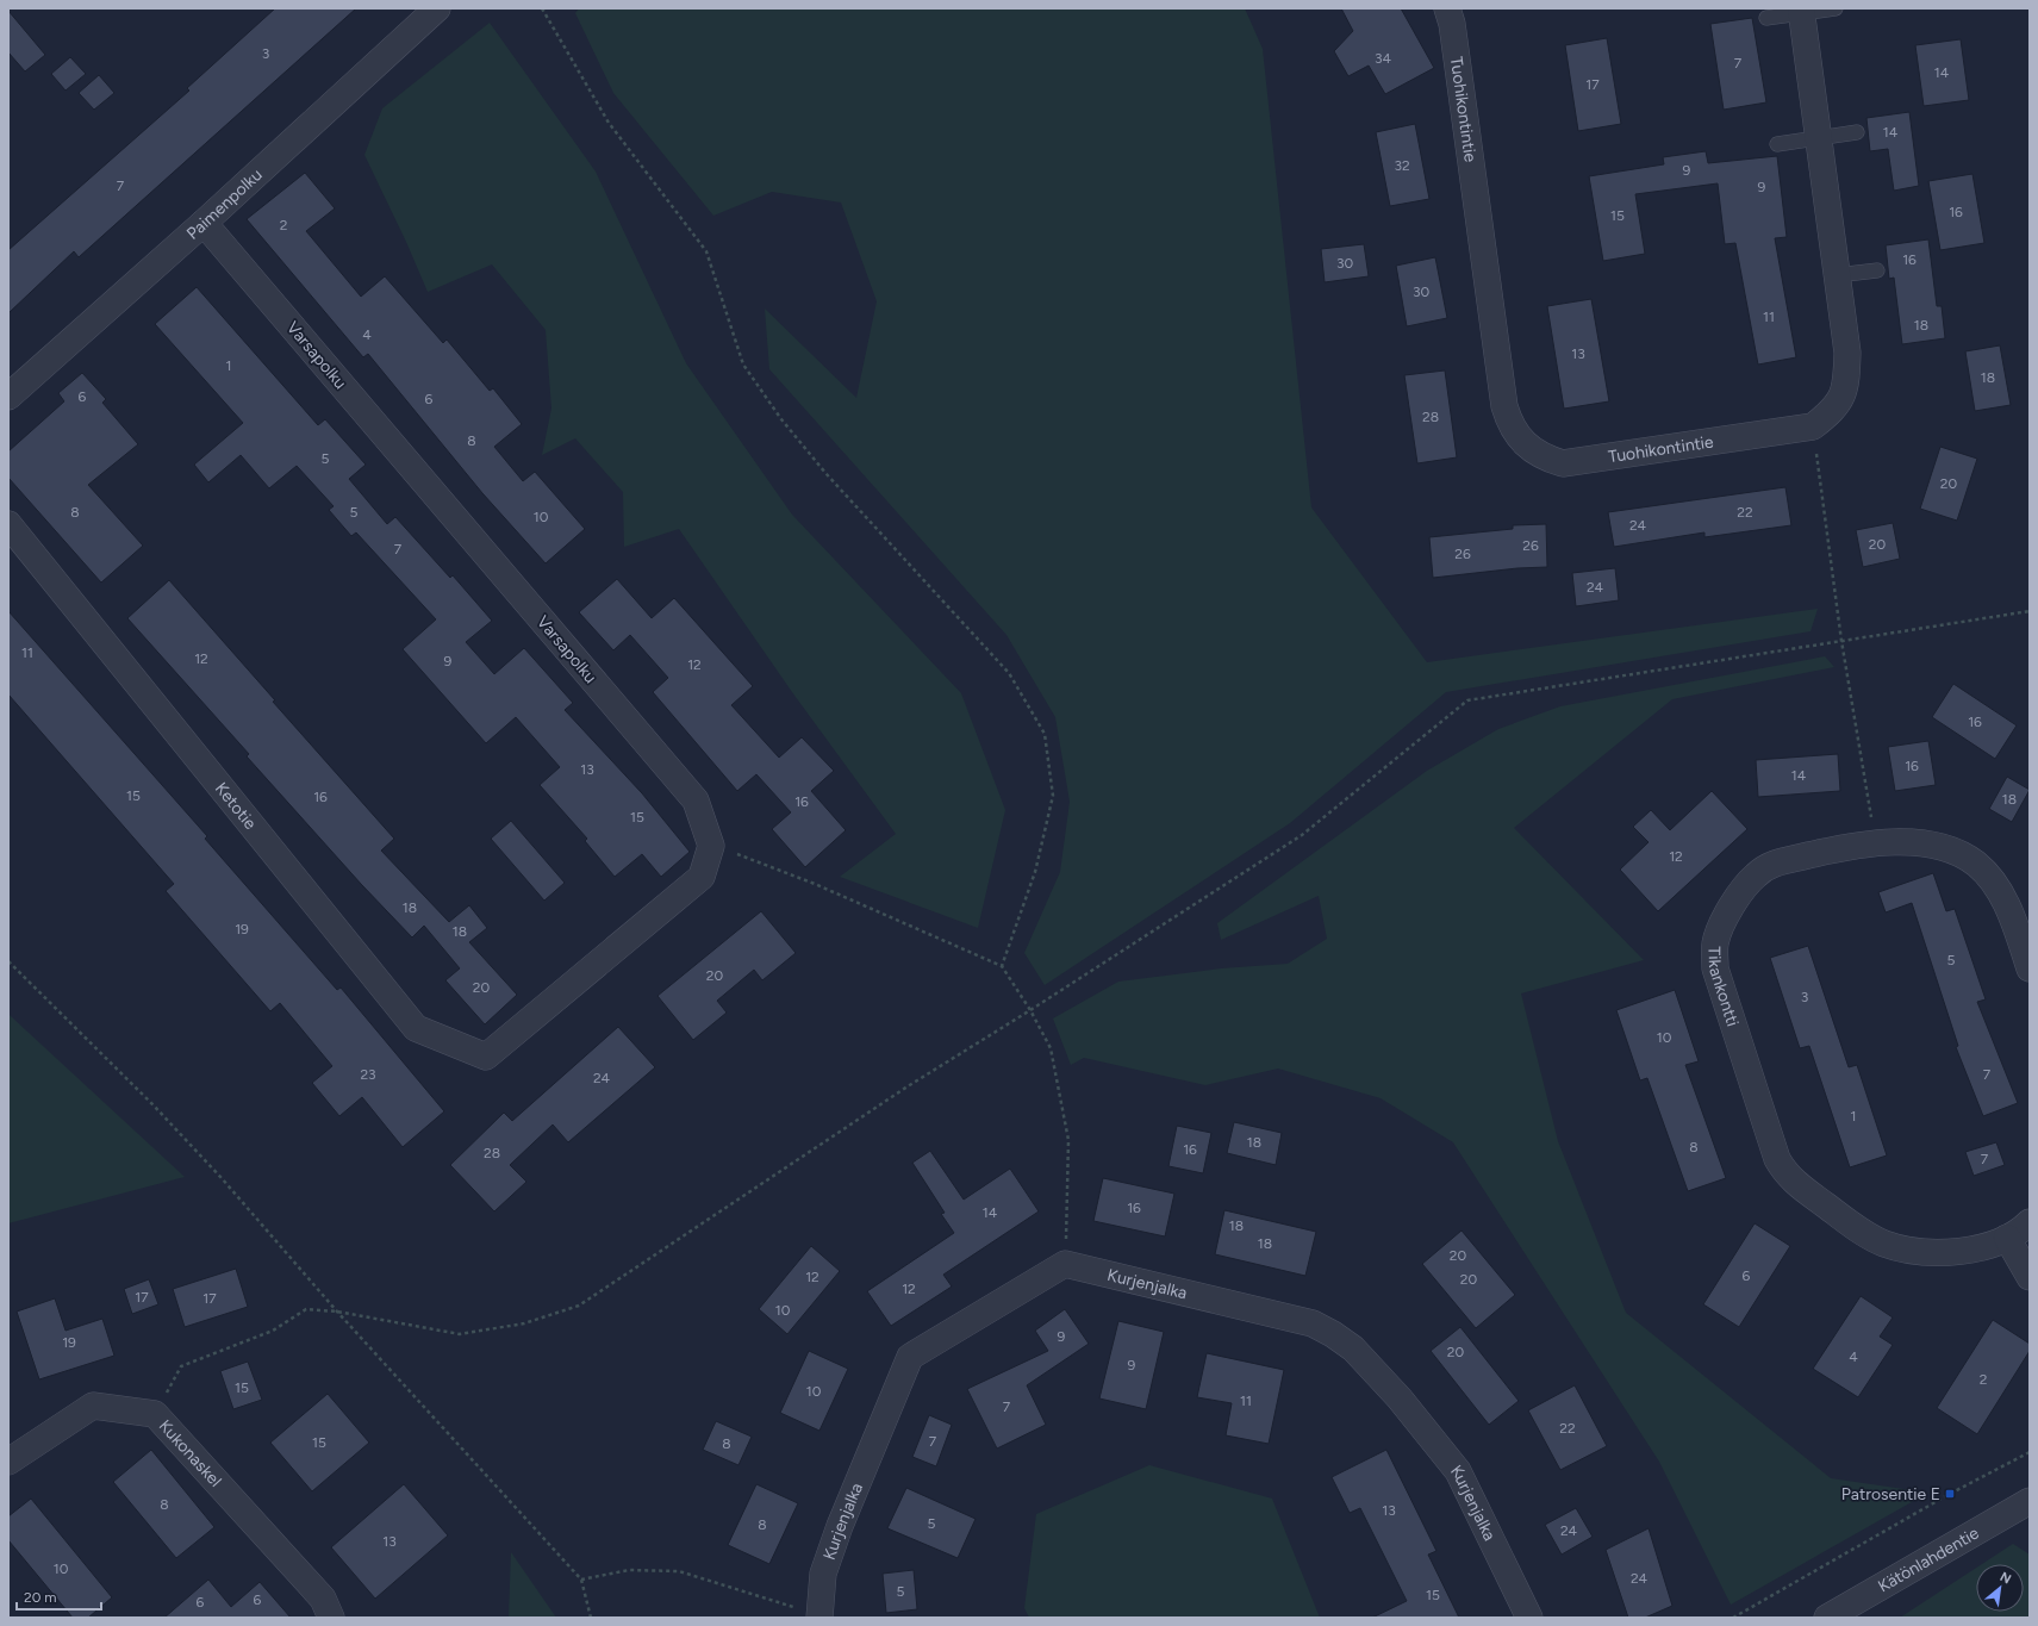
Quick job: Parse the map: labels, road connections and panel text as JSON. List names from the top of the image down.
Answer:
{
  "streets": {
    "street": [
      "Tuohikontintie",
      "Paimenpolku",
      "Varsapolku",
      "Ketotie",
      "Tikankontti",
      "Kurjenjalka",
      "Kukonaskel",
      "Kätönlahdentie"
    ]
  },
  "crossings": [
    ["Paimenpolku", "Varsapolku"],
    ["Varsapolku", "Ketotie"]
  ],
  "places": {
    "transit": ["Patrosentie E"]
  },
  "house_numbers": [
    "3",
    "34",
    "7",
    "14",
    "17",
    "14",
    "32",
    "9",
    "7",
    "9",
    "16",
    "15",
    "2",
    "16",
    "30",
    "30",
    "11",
    "18",
    "4",
    "13",
    "1",
    "18",
    "6",
    "6",
    "28",
    "8",
    "5",
    "20",
    "8",
    "5",
    "22",
    "10",
    "24",
    "20",
    "26",
    "7",
    "26",
    "24",
    "11",
    "12",
    "9",
    "12",
    "16",
    "16",
    "13",
    "14",
    "15",
    "16",
    "18",
    "16",
    "15",
    "12",
    "18",
    "19",
    "18",
    "5",
    "20",
    "20",
    "3",
    "10",
    "23",
    "7",
    "24",
    "1",
    "18",
    "8",
    "16",
    "28",
    "7",
    "16",
    "14",
    "18",
    "18",
    "20",
    "6",
    "12",
    "20",
    "12",
    "17",
    "17",
    "10",
    "9",
    "19",
    "20",
    "4",
    "9",
    "2",
    "15",
    "10",
    "11",
    "7",
    "22",
    "7",
    "15",
    "8",
    "8",
    "13",
    "5",
    "8",
    "24",
    "13",
    "10",
    "24",
    "5",
    "15",
    "6",
    "6"
  ],
  "scale_bar": "20 m",
  "north": "top right"
}
